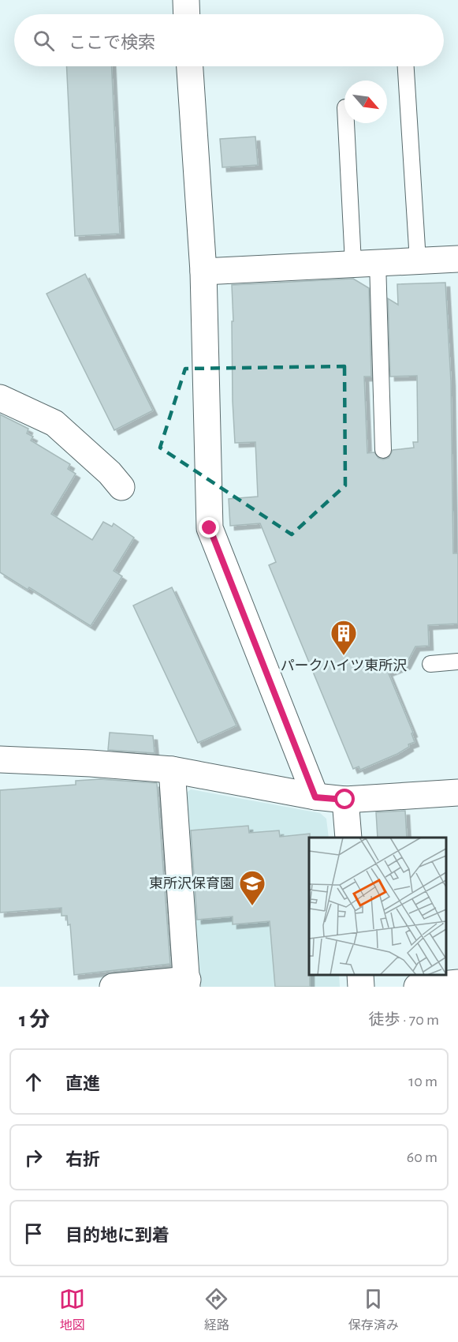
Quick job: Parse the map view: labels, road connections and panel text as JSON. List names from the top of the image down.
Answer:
{
  "places": {
    "building": ["パークハイツ東所沢"],
    "school or university": ["東所沢保育園"]
  },
  "north": "bottom right",
  "page": {
    "search": "ここで検索",
    "heading": ["1 分", "徒歩 · 70 m"],
    "list": [
      ["直進", "10 m"],
      ["右折", "60 m"],
      "目的地に到着"
    ],
    "nav": ["地図", "経路", "保存済み"]
  }
}
